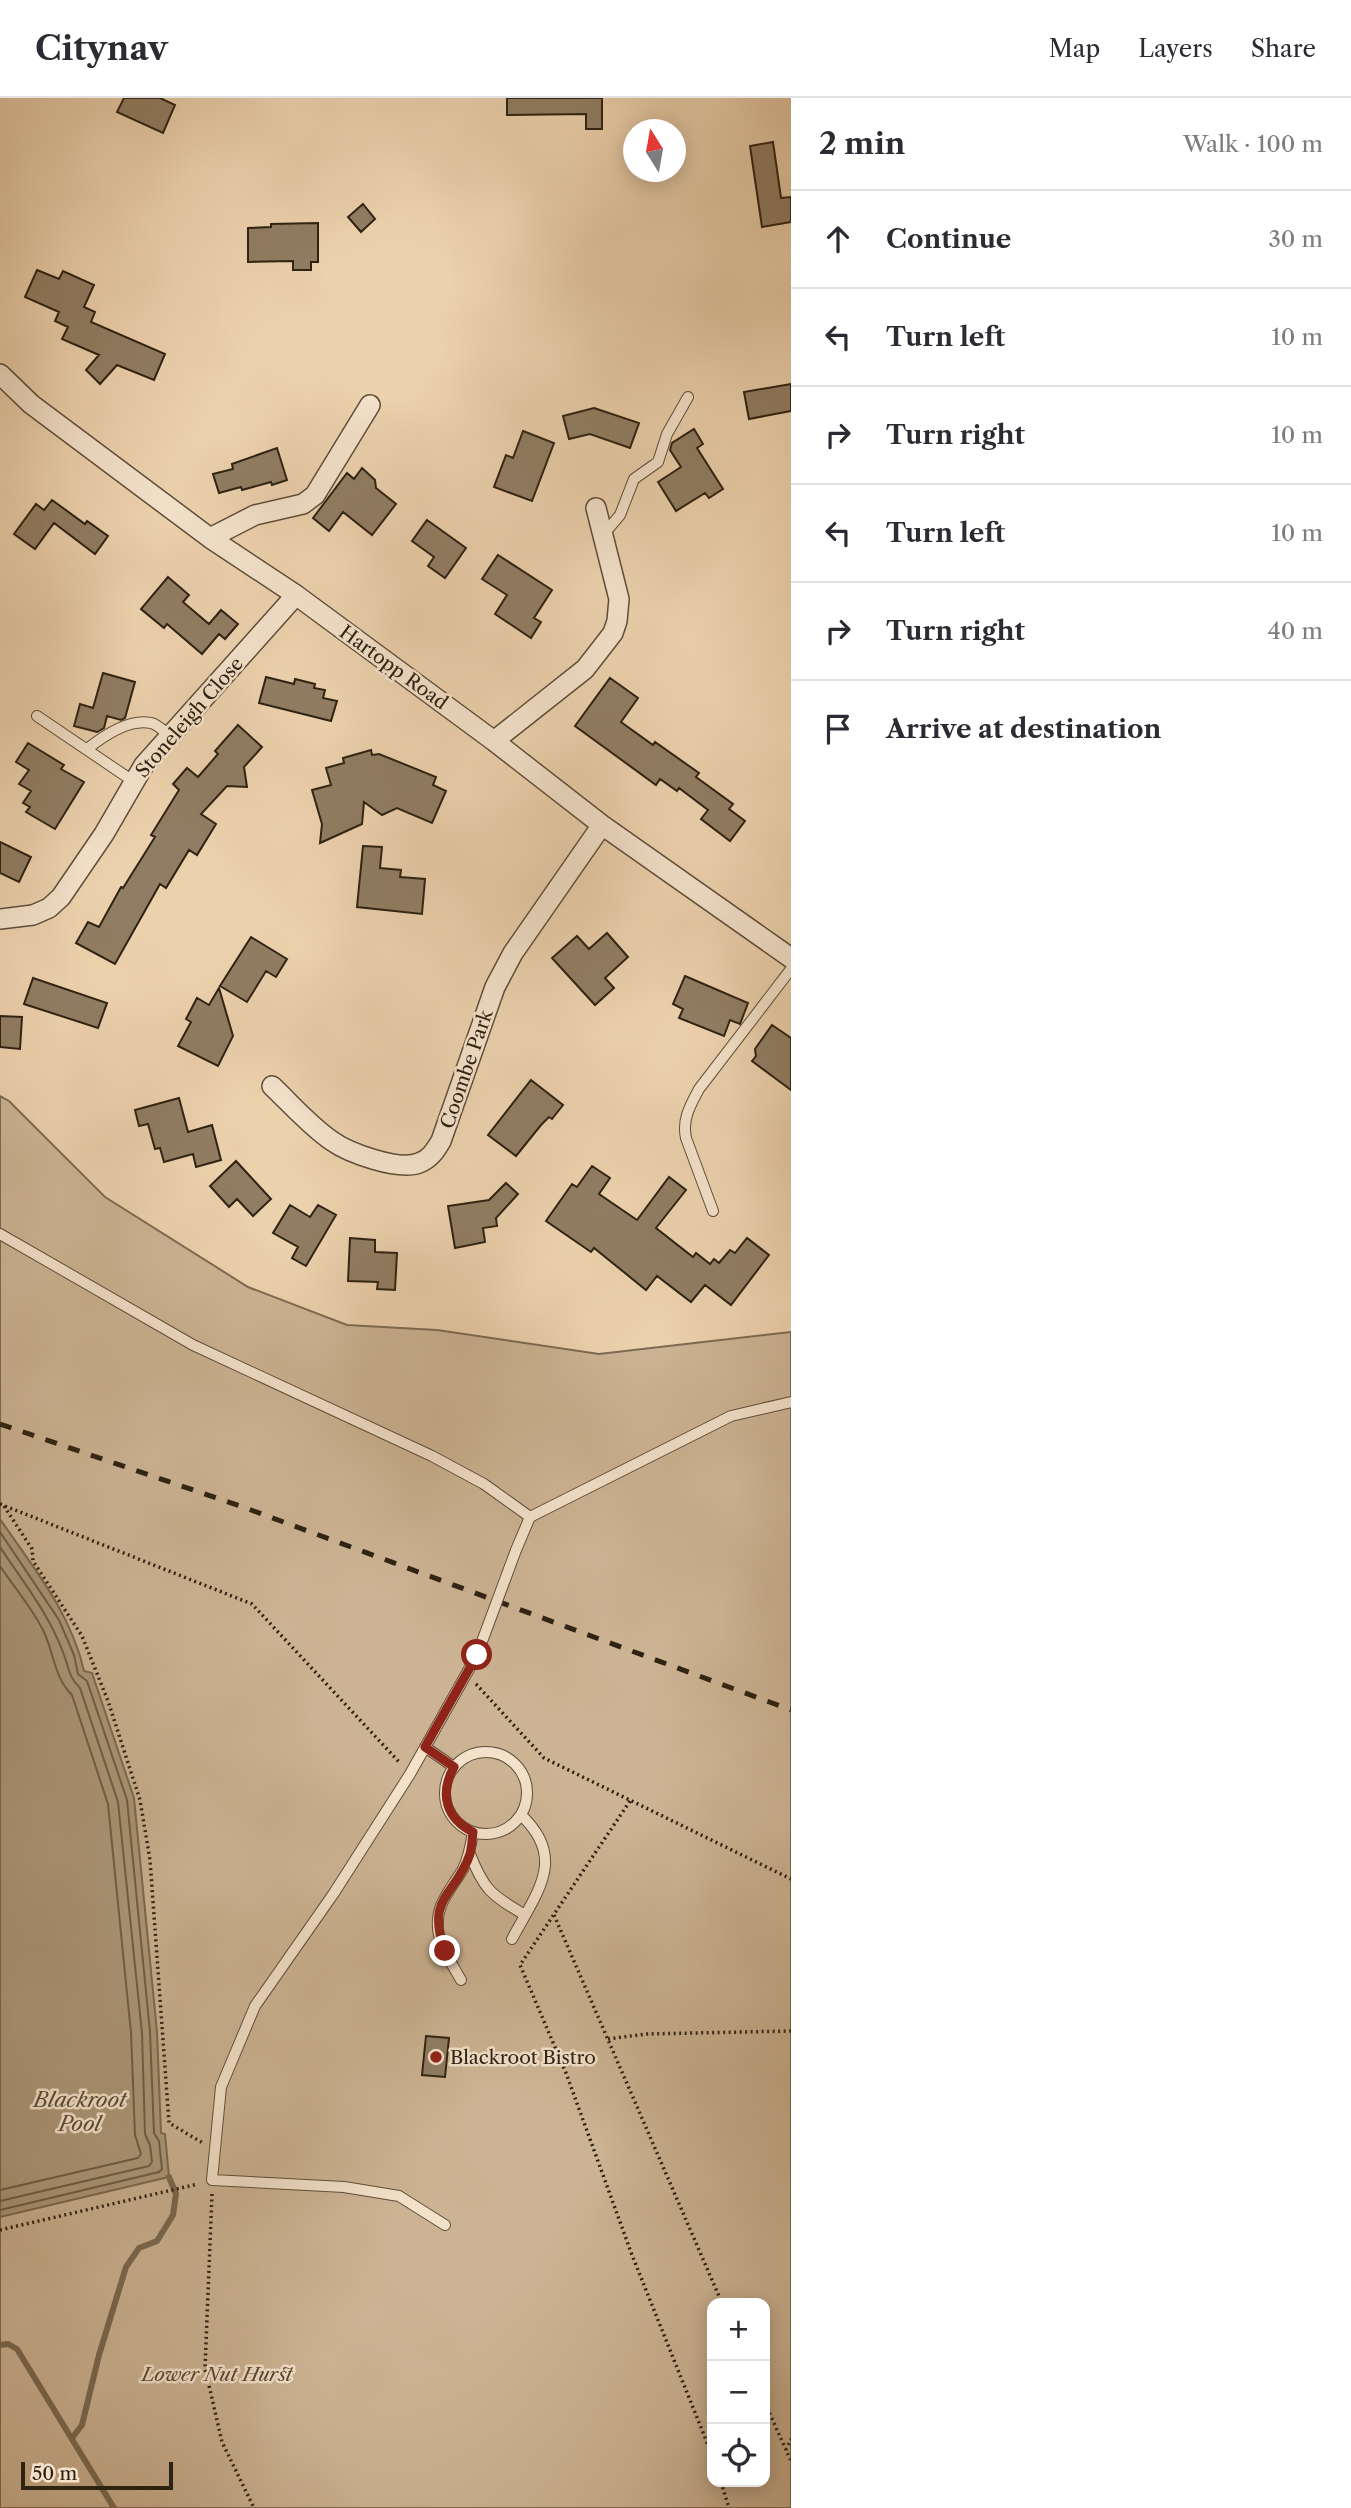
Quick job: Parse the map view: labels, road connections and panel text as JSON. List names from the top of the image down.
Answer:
{
  "streets": {
    "street": ["Hartopp Road", "Stoneleigh Close", "Coombe Park"]
  },
  "crossings": [
    ["Hartopp Road", "Stoneleigh Close"],
    ["Hartopp Road", "Coombe Park"]
  ],
  "water": ["Blackroot Pool"],
  "parks": ["Lower Nut Hurst"],
  "places": ["Blackroot Bistro"],
  "scale_bar": "50 m",
  "north": "top",
  "page": {
    "header": "Citynav",
    "nav": ["Map", "Layers", "Share"],
    "heading": ["2 min", "Walk · 100 m"],
    "list": [
      ["Continue", "30 m"],
      ["Turn left", "10 m"],
      ["Turn right", "10 m"],
      ["Turn left", "10 m"],
      ["Turn right", "40 m"],
      "Arrive at destination"
    ],
    "map_buttons": ["+", "−"],
    "scale": "50 m"
  }
}
